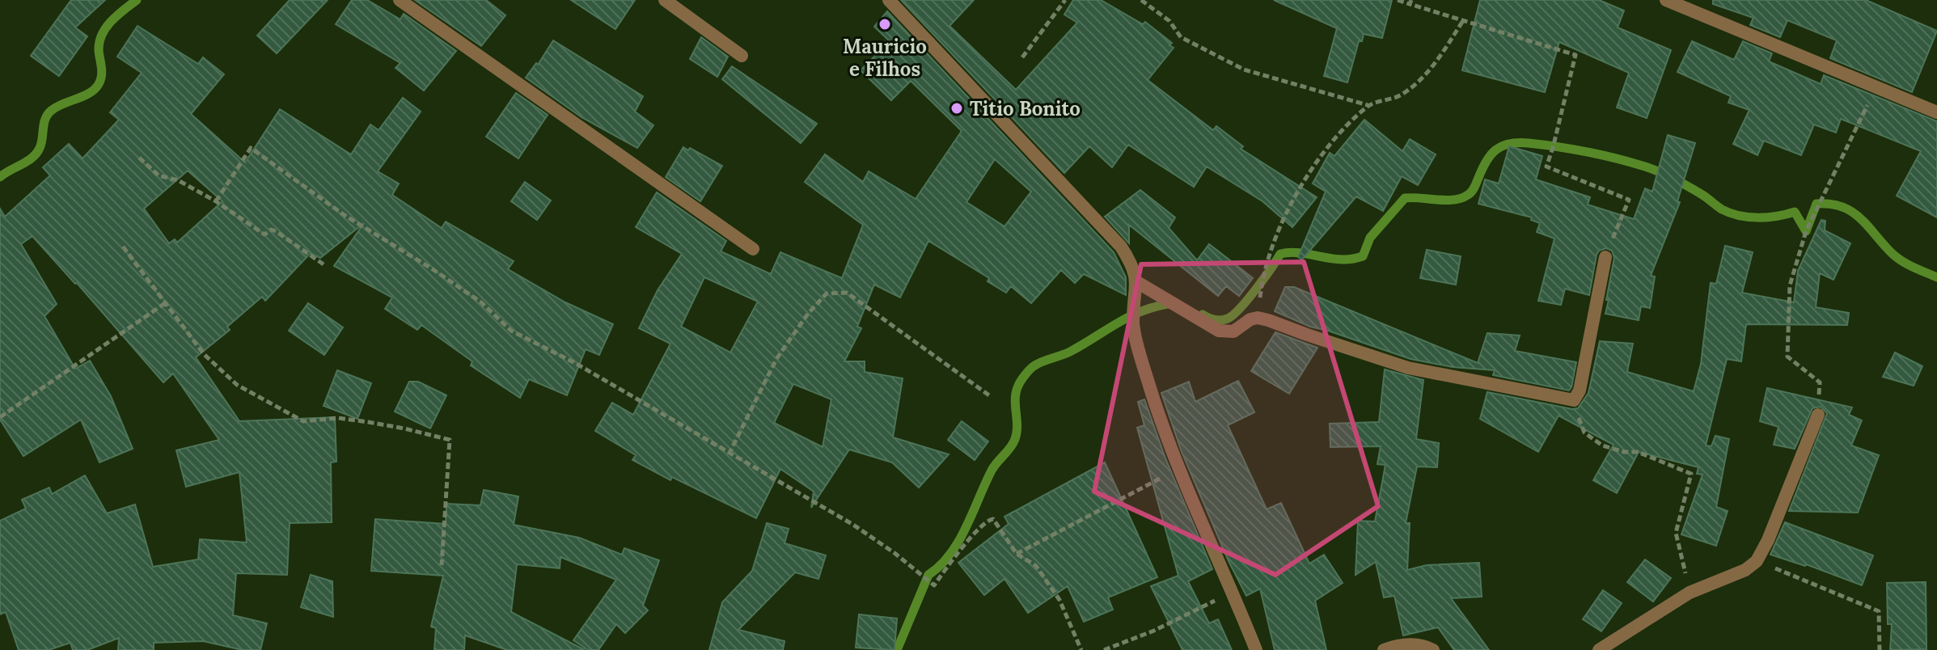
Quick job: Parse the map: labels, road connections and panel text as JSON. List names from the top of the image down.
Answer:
{
  "places": ["Mauricio e Filhos", "Titio Bonito"]
}
